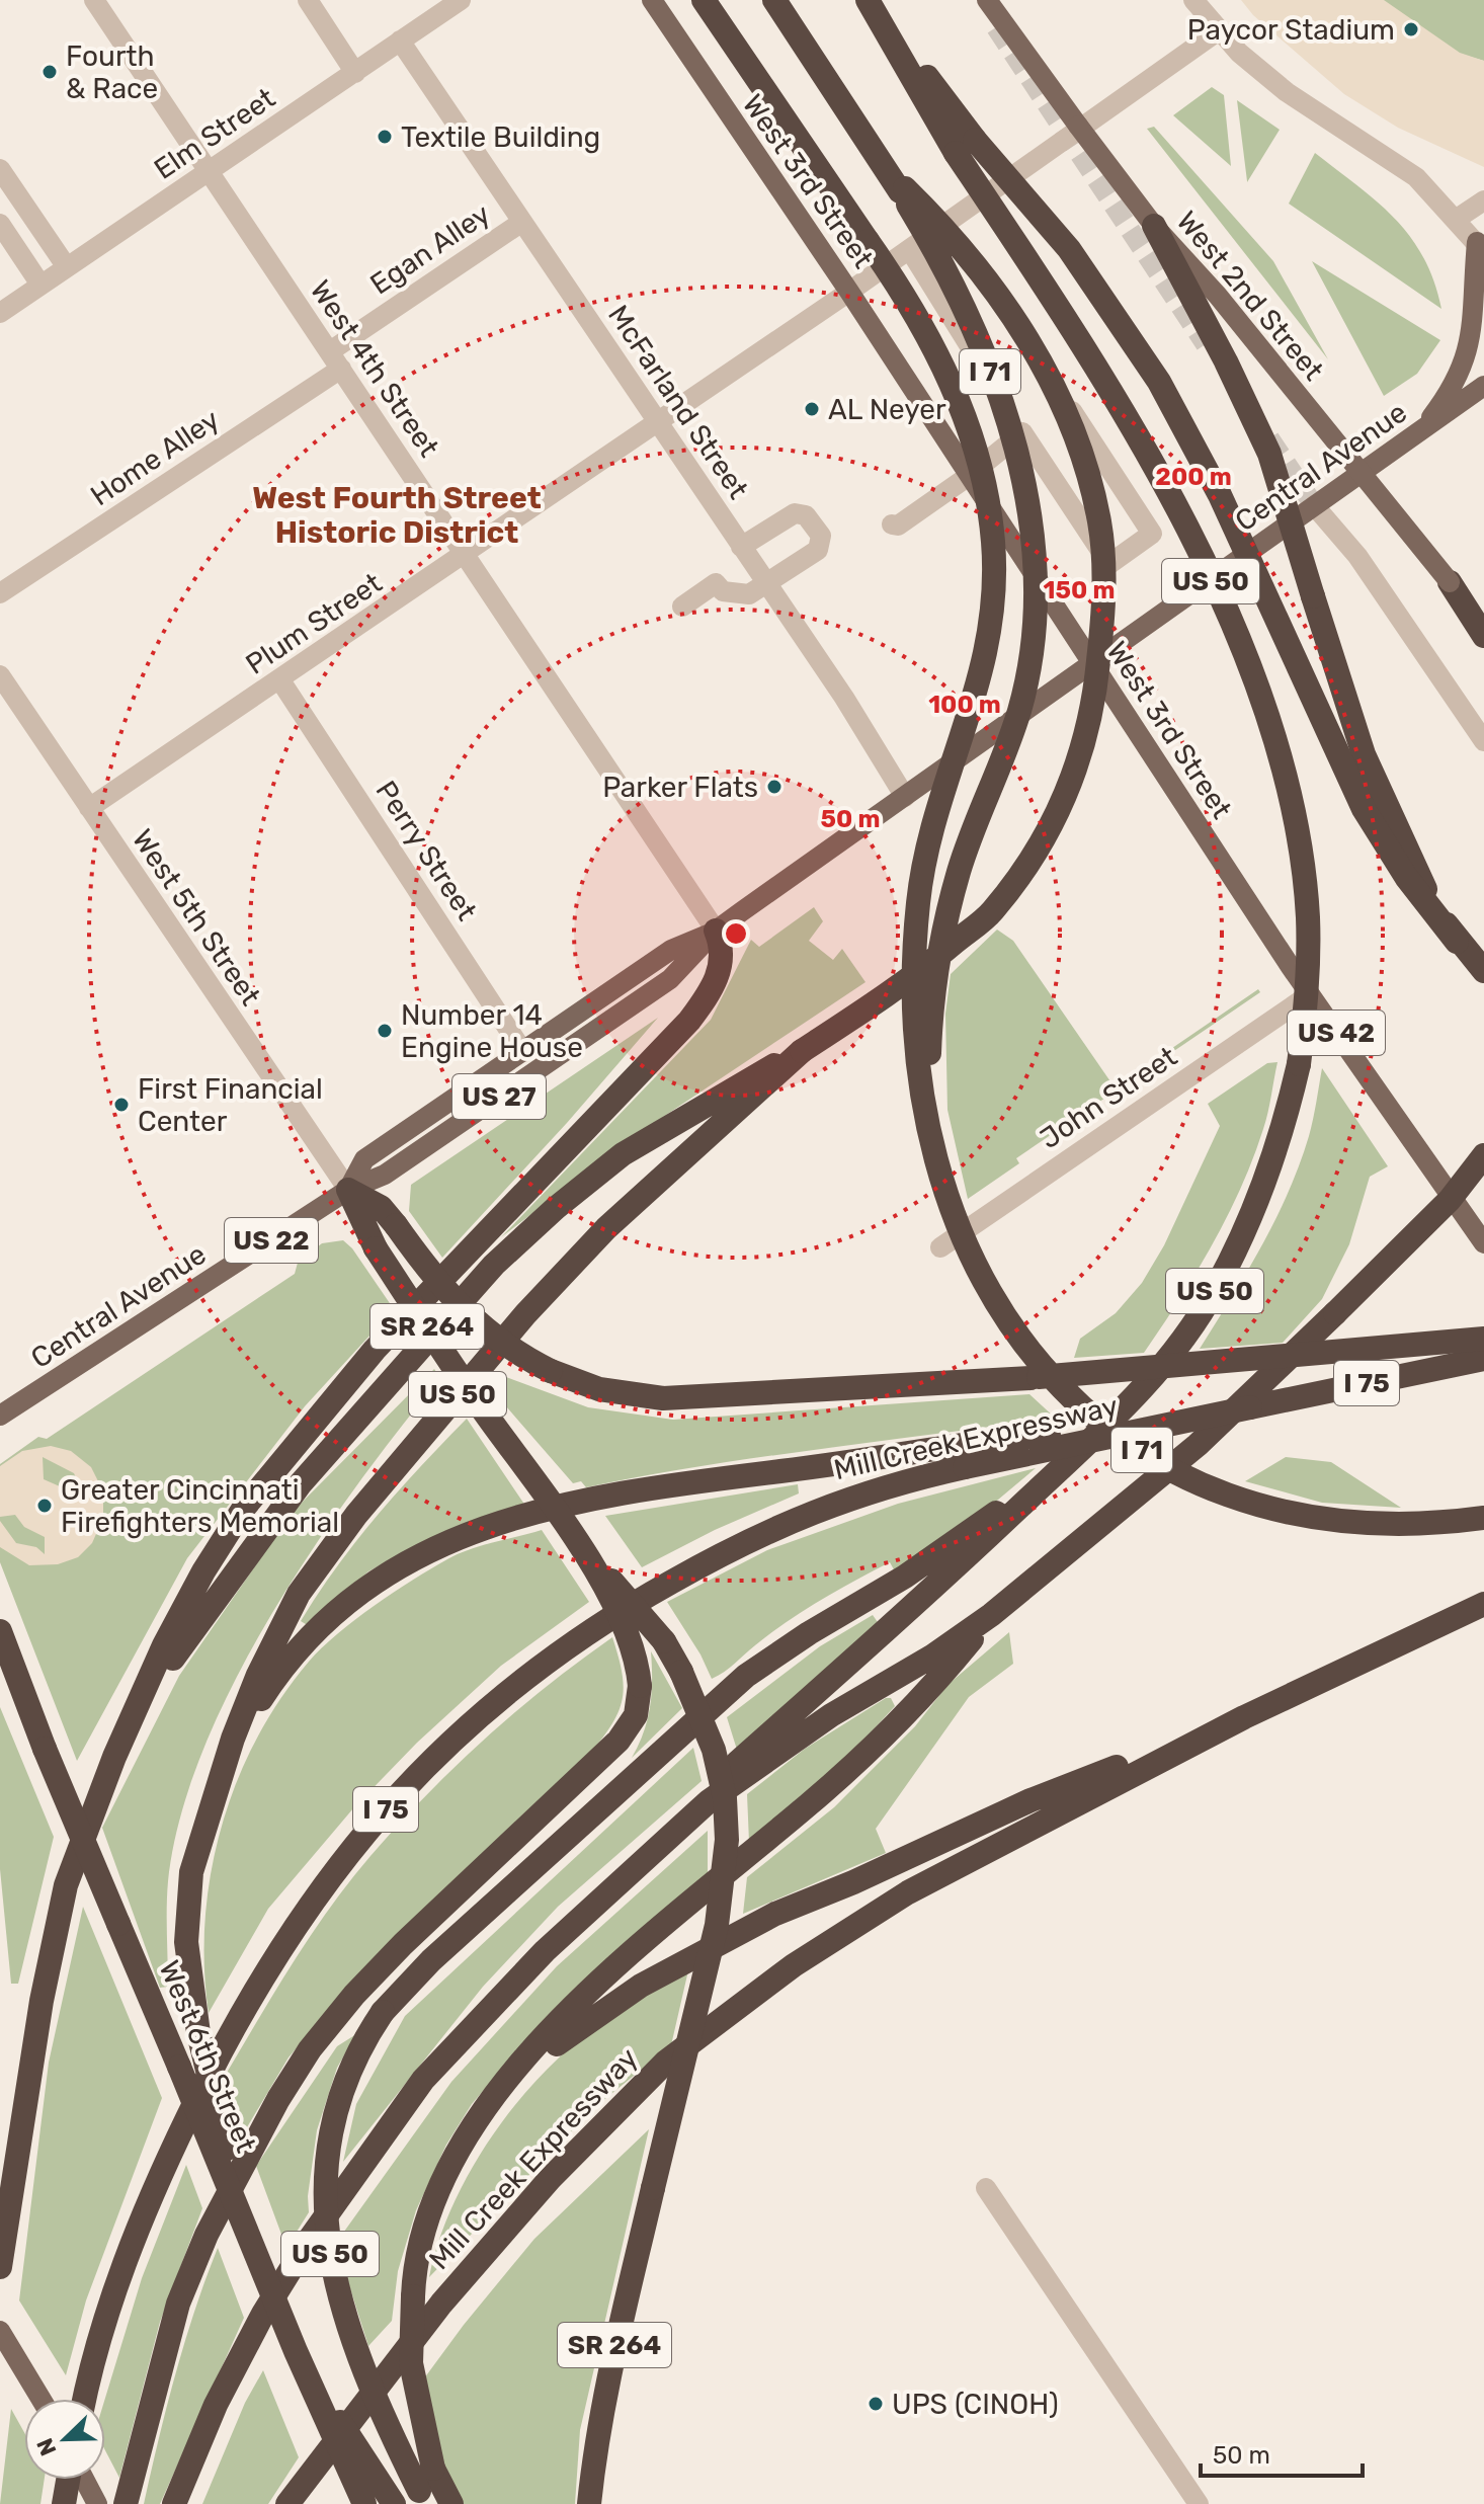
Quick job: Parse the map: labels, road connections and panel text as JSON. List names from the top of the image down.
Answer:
{
  "streets": {
    "highway": [
      "I 71",
      "US 50",
      "SR 264",
      "I 75",
      "Mill Creek Expressway",
      "West 6th Street"
    ],
    "main road": [
      "West 3rd Street",
      "West 2nd Street",
      "Central Avenue",
      "US 42",
      "US 27",
      "US 22"
    ],
    "street": [
      "Elm Street",
      "Egan Alley",
      "West 4th Street",
      "McFarland Street",
      "Home Alley",
      "Plum Street",
      "Perry Street",
      "West 5th Street",
      "John Street"
    ]
  },
  "crossings": [
    ["Elm Street", "West 4th Street"],
    ["Elm Street", "McFarland Street"],
    ["West 3rd Street", "Central Avenue"],
    ["West 3rd Street", "Plum Street"],
    ["West 3rd Street", "John Street"],
    ["Egan Alley", "West 4th Street"],
    ["Egan Alley", "McFarland Street"],
    ["Egan Alley", "Home Alley"],
    ["West 4th Street", "Home Alley"],
    ["West 4th Street", "Central Avenue"],
    ["West 4th Street", "Plum Street"],
    ["I 71", "US 50"],
    ["McFarland Street", "Central Avenue"],
    ["McFarland Street", "Plum Street"],
    ["Central Avenue", "Perry Street"],
    ["Central Avenue", "West 5th Street"],
    ["Central Avenue", "SR 264"],
    ["US 50", "West 6th Street"],
    ["Plum Street", "Perry Street"],
    ["Plum Street", "West 5th Street"],
    ["West 5th Street", "SR 264"]
  ],
  "districts": ["West Fourth Street Historic District"],
  "places": [
    "Paycor Stadium",
    "Fourth & Race",
    "Textile Building",
    "AL Neyer",
    "Parker Flats",
    "Number 14 Engine House",
    "First Financial Center",
    "Greater Cincinnati Firefighters Memorial",
    "UPS (CINOH)"
  ],
  "scale_bar": "50 m",
  "north": "bottom left",
  "rings": [
    "200 m",
    "150 m",
    "100 m",
    "50 m"
  ]
}
